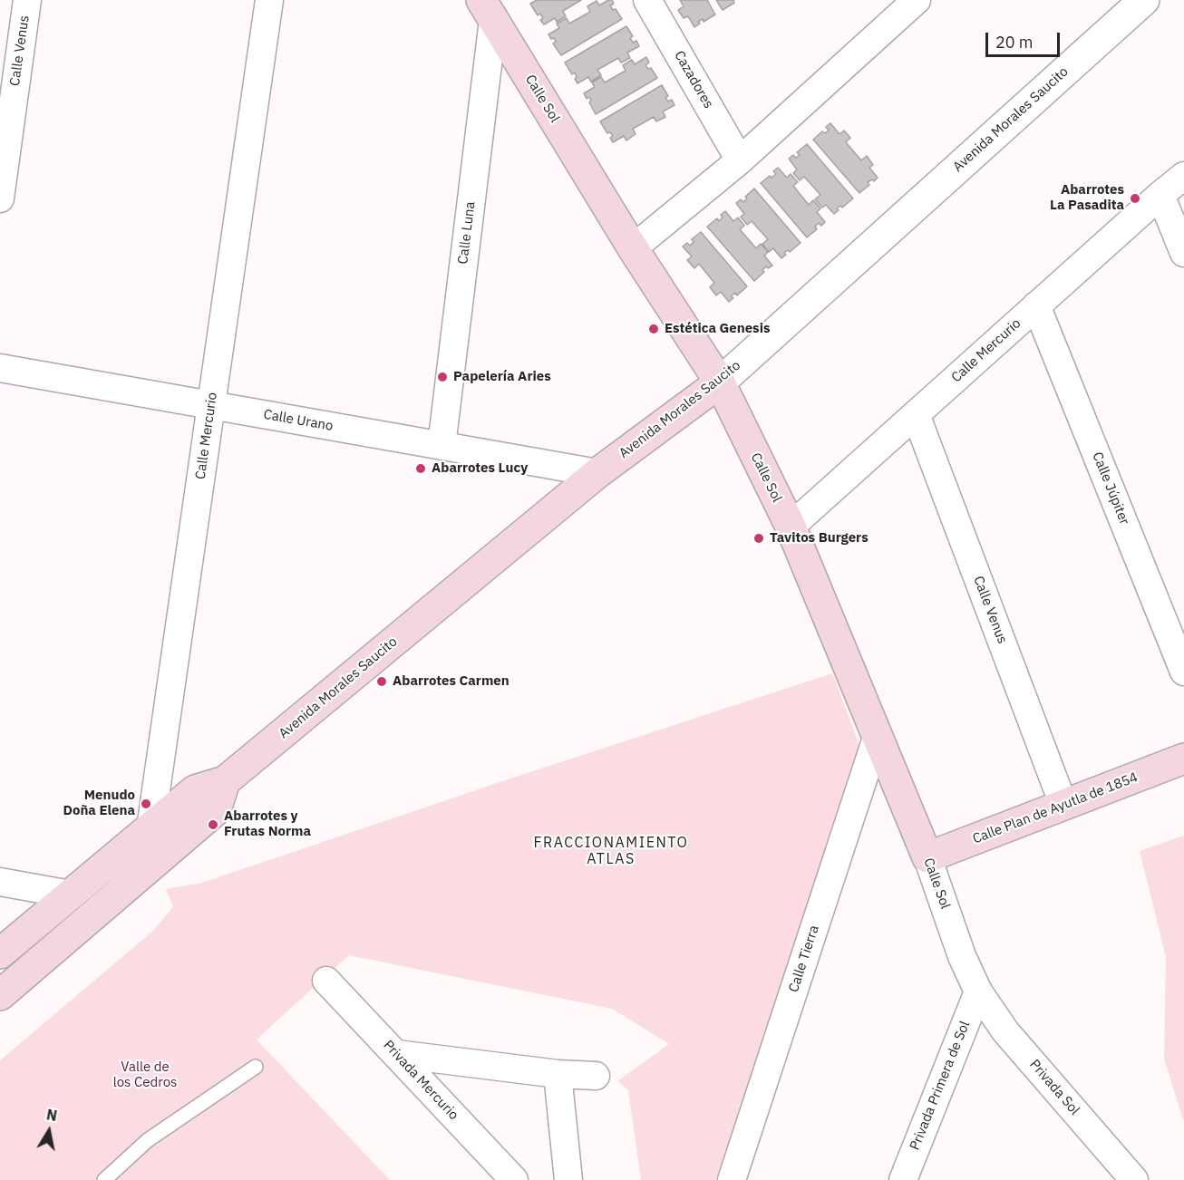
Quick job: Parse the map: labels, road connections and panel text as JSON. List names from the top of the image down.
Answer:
{
  "streets": {
    "main road": ["Calle Sol", "Avenida Morales Saucito", "Calle Plan de Ayutla de 1854"],
    "street": [
      "Calle Venus",
      "Cazadores",
      "Calle Luna",
      "Calle Mercurio",
      "Calle Urano",
      "Calle Júpiter",
      "Calle Tierra",
      "Privada Mercurio",
      "Privada Primera de Sol",
      "Privada Sol"
    ]
  },
  "crossings": [
    ["Calle Venus", "Calle Mercurio"],
    ["Calle Venus", "Calle Plan de Ayutla de 1854"],
    ["Calle Sol", "Avenida Morales Saucito"],
    ["Calle Sol", "Calle Luna"],
    ["Calle Sol", "Calle Mercurio"],
    ["Calle Sol", "Calle Plan de Ayutla de 1854"],
    ["Calle Sol", "Calle Tierra"],
    ["Calle Sol", "Privada Primera de Sol"],
    ["Calle Sol", "Privada Sol"],
    ["Avenida Morales Saucito", "Calle Mercurio"],
    ["Avenida Morales Saucito", "Calle Urano"],
    ["Calle Luna", "Calle Urano"],
    ["Calle Mercurio", "Calle Urano"],
    ["Calle Mercurio", "Calle Júpiter"],
    ["Privada Primera de Sol", "Privada Sol"]
  ],
  "districts": ["FRACCIONAMIENTO ATLAS"],
  "parks": ["Valle de los Cedros"],
  "places": [
    "Abarrotes La Pasadita",
    "Estética Genesis",
    "Papelería Aries",
    "Abarrotes Lucy",
    "Tavitos Burgers",
    "Abarrotes Carmen",
    "Menudo Doña Elena",
    "Abarrotes y Frutas Norma"
  ],
  "scale_bar": "20 m",
  "north": "top"
}
